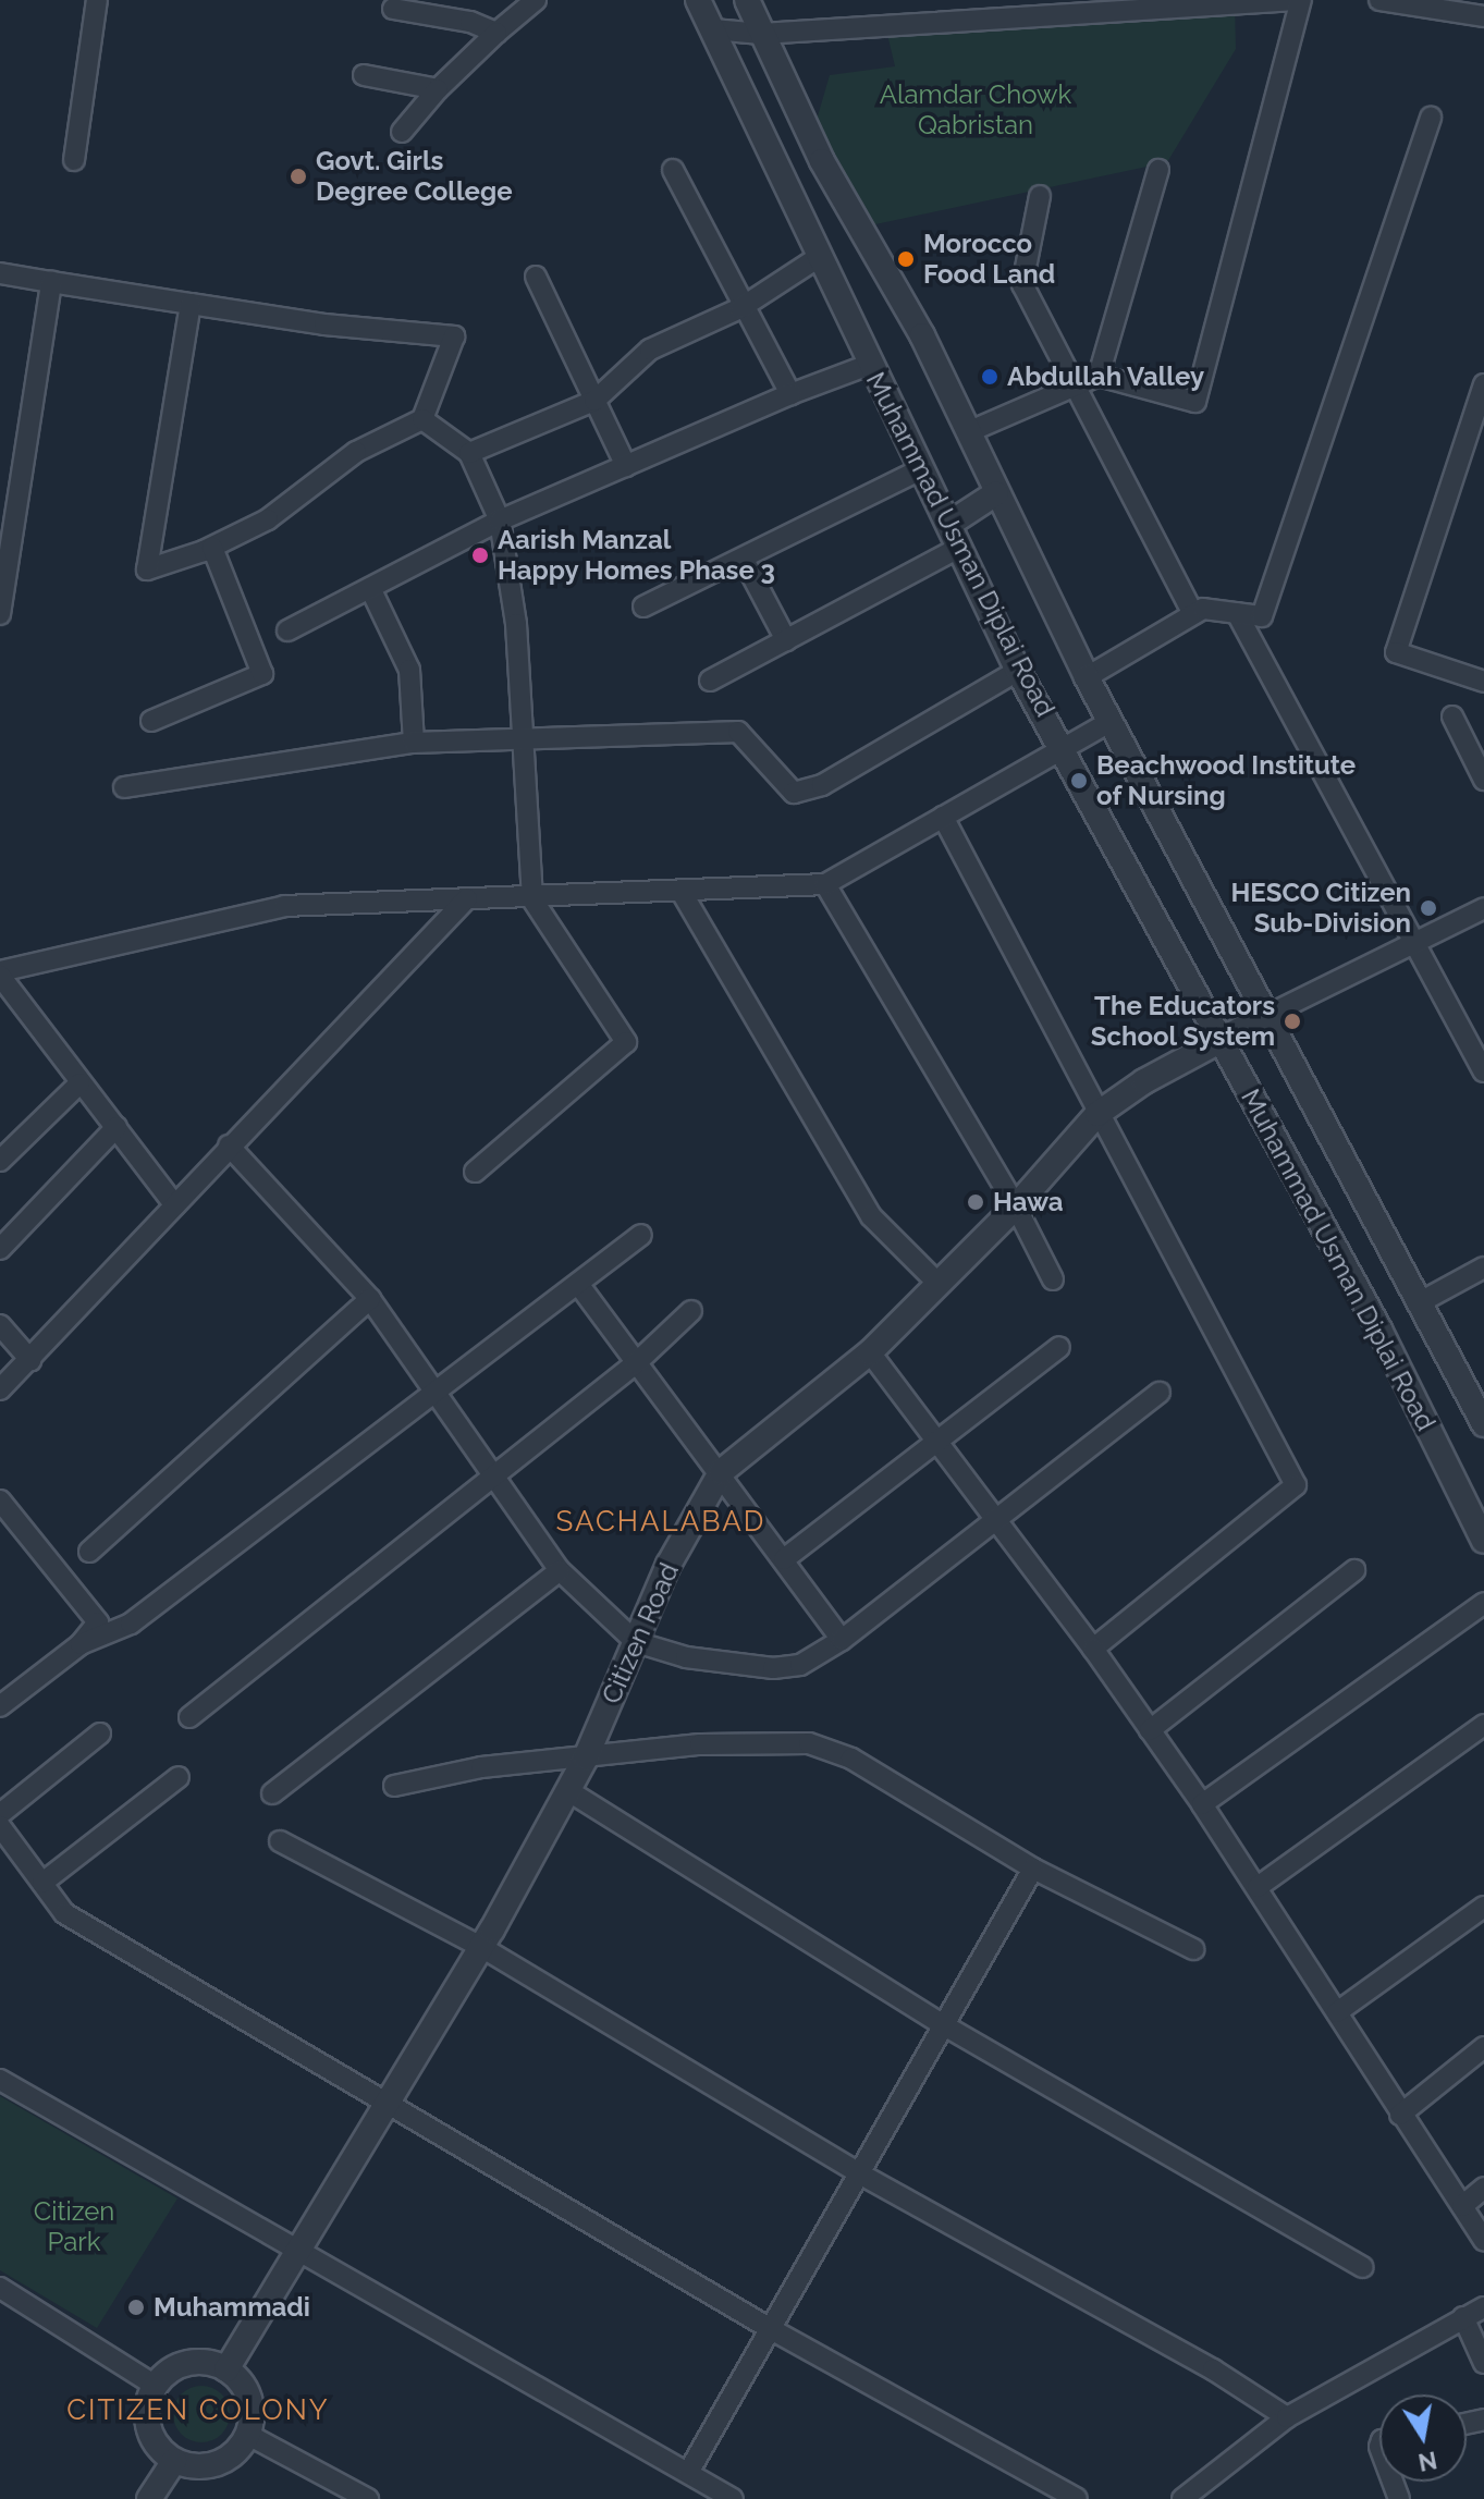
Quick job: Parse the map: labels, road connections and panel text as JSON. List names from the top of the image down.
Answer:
{
  "streets": {
    "street": ["Muhammad Usman Diplai Road", "Citizen Road"]
  },
  "crossings": [
    ["Muhammad Usman Diplai Road", "Citizen Road"]
  ],
  "districts": ["SACHALABAD", "CITIZEN COLONY"],
  "parks": ["Alamdar Chowk Qabristan", "Citizen Park"],
  "places": [
    "Govt. Girls Degree College",
    "Morocco Food Land",
    "Abdullah Valley",
    "Aarish Manzal Happy Homes Phase 3",
    "Beachwood Institute of Nursing",
    "HESCO Citizen Sub-Division",
    "The Educators School System",
    "Hawa",
    "Muhammadi"
  ],
  "north": "bottom"
}
